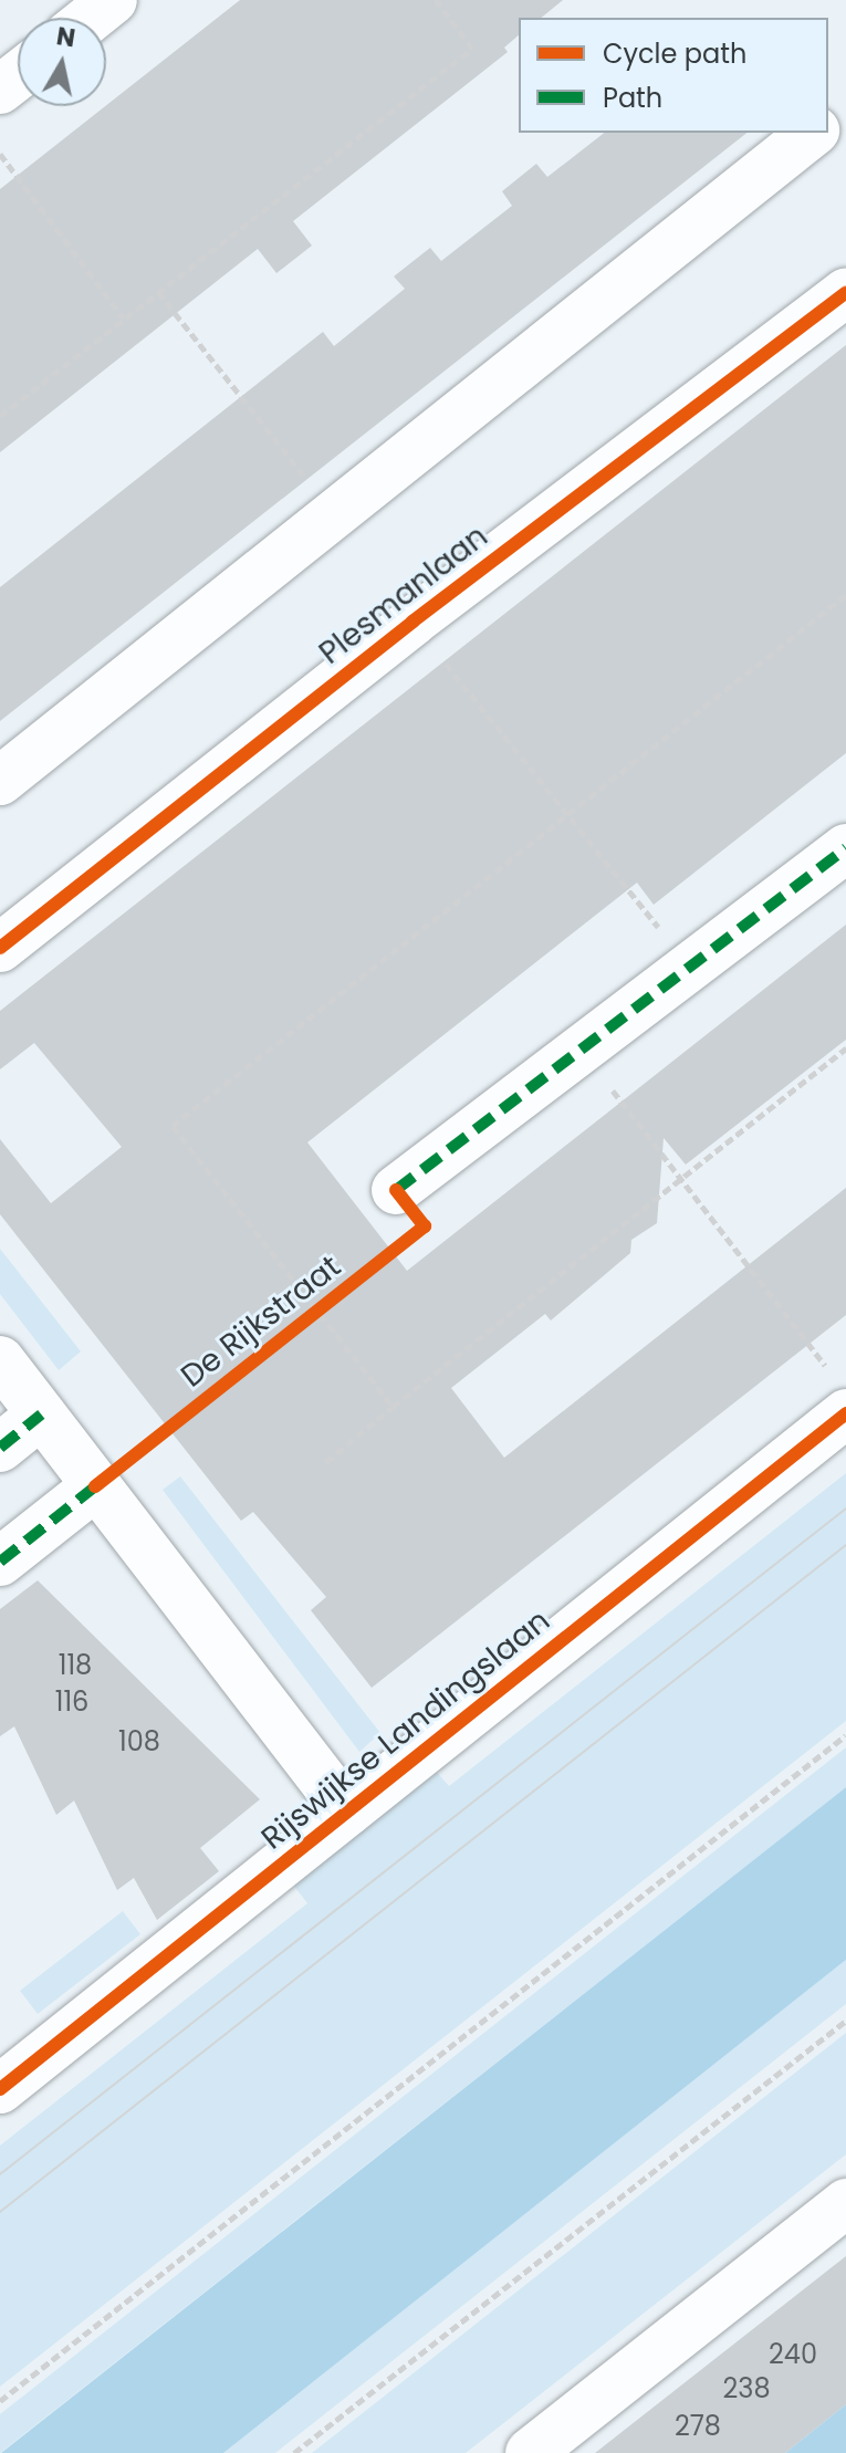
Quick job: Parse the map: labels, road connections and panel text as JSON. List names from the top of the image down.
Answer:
{
  "streets": {
    "street": ["Plesmanlaan", "Rijswijkse Landingslaan"],
    "cycle path": ["De Rijkstraat"]
  },
  "house_numbers": [
    "118",
    "116",
    "108",
    "240",
    "238",
    "278"
  ],
  "legend": ["Cycle path", "Path"],
  "north": "top"
}
